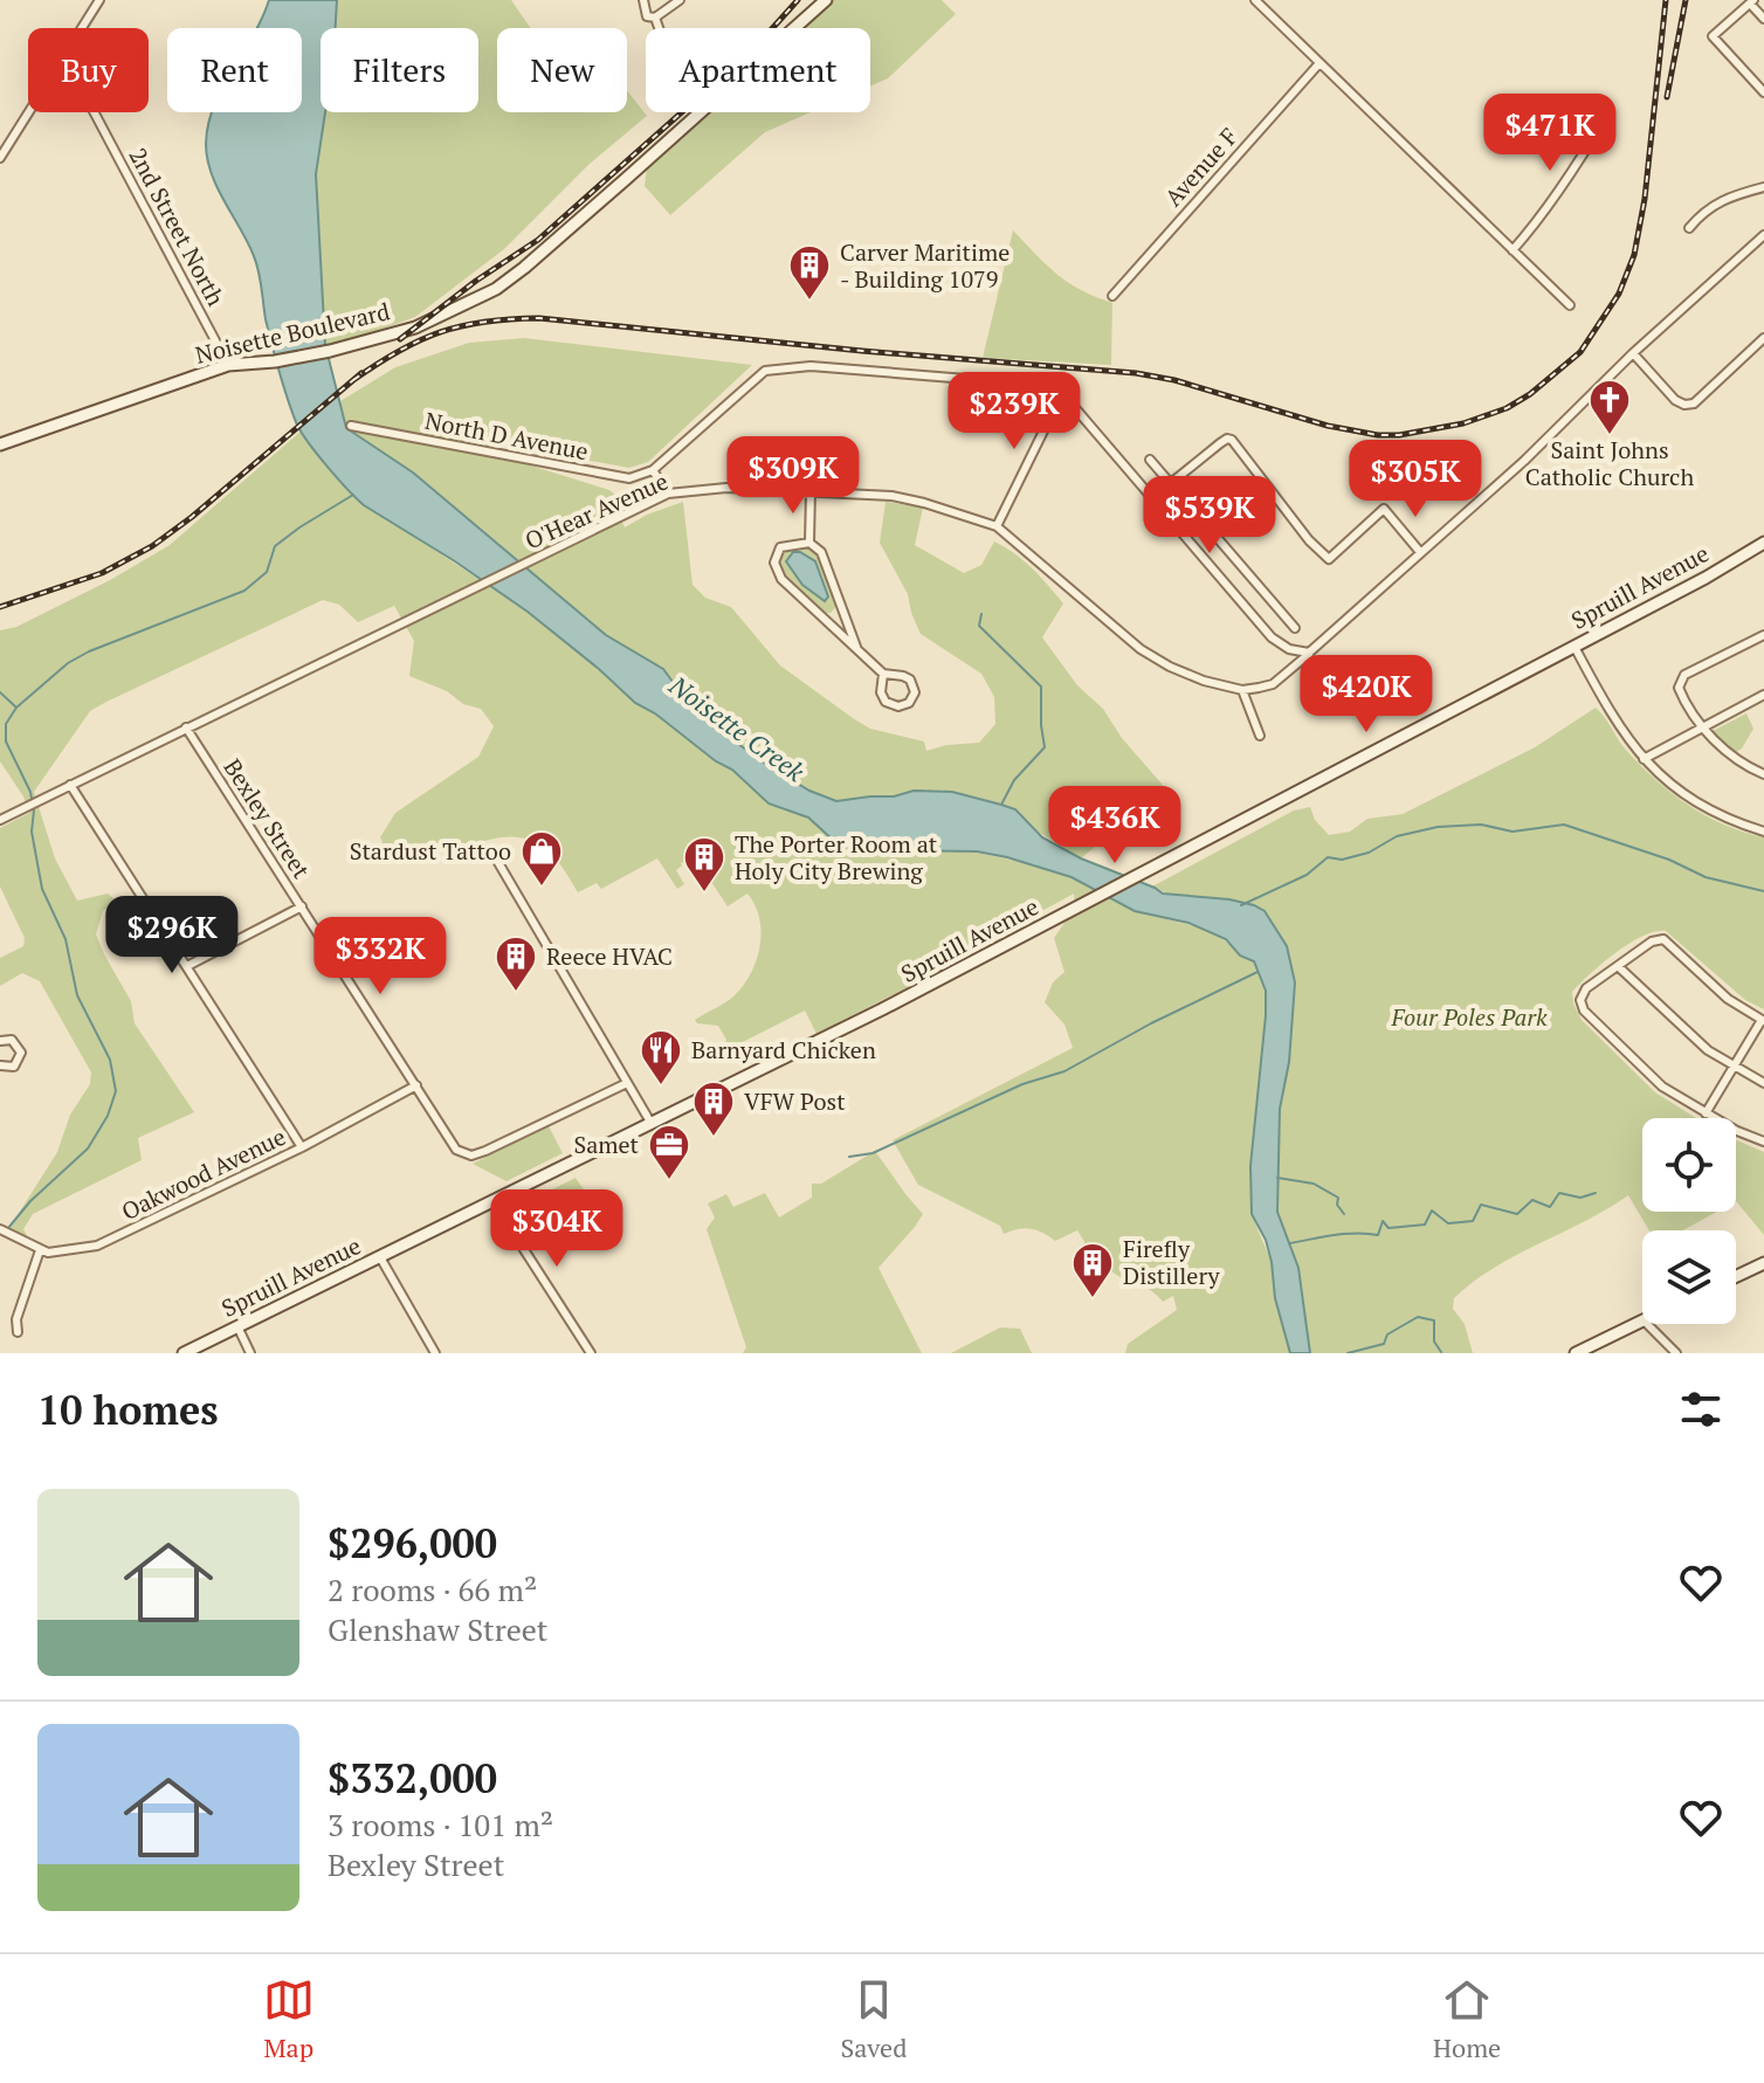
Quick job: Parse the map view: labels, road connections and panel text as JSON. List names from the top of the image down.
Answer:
{
  "streets": {
    "street": [
      "Avenue F",
      "2nd Street North",
      "Noisette Boulevard",
      "North D Avenue",
      "O'Hear Avenue",
      "Spruill Avenue",
      "Bexley Street",
      "Oakwood Avenue"
    ]
  },
  "crossings": [
    ["2nd Street North", "Noisette Boulevard"],
    ["O'Hear Avenue", "Bexley Street"],
    ["Bexley Street", "Oakwood Avenue"]
  ],
  "water": ["Noisette Creek"],
  "parks": ["Four Poles Park"],
  "places": {
    "building": [
      "Carver Maritime - Building 1079",
      "The Porter Room at Holy City Brewing",
      "Reece HVAC",
      "VFW Post",
      "Firefly Distillery"
    ],
    "church": ["Saint Johns Catholic Church"],
    "shop": ["Stardust Tattoo"],
    "restaurant": ["Barnyard Chicken"],
    "office": ["Samet"]
  },
  "page": {
    "chip": [
      "Buy",
      "Rent",
      "Filters",
      "New",
      "Apartment"
    ],
    "price": [
      "$471K",
      "$239K",
      "$309K",
      "$305K",
      "$539K",
      "$420K",
      "$436K",
      "$296K",
      "$332K",
      "$304K"
    ],
    "heading": "10 homes",
    "list": [
      {
        "name": "$296,000",
        "note": "2 rooms · 66 m² · Glenshaw Street"
      },
      {
        "name": "$332,000",
        "note": "3 rooms · 101 m² · Bexley Street"
      }
    ],
    "tabs": ["Map", "Saved", "Home"]
  }
}
